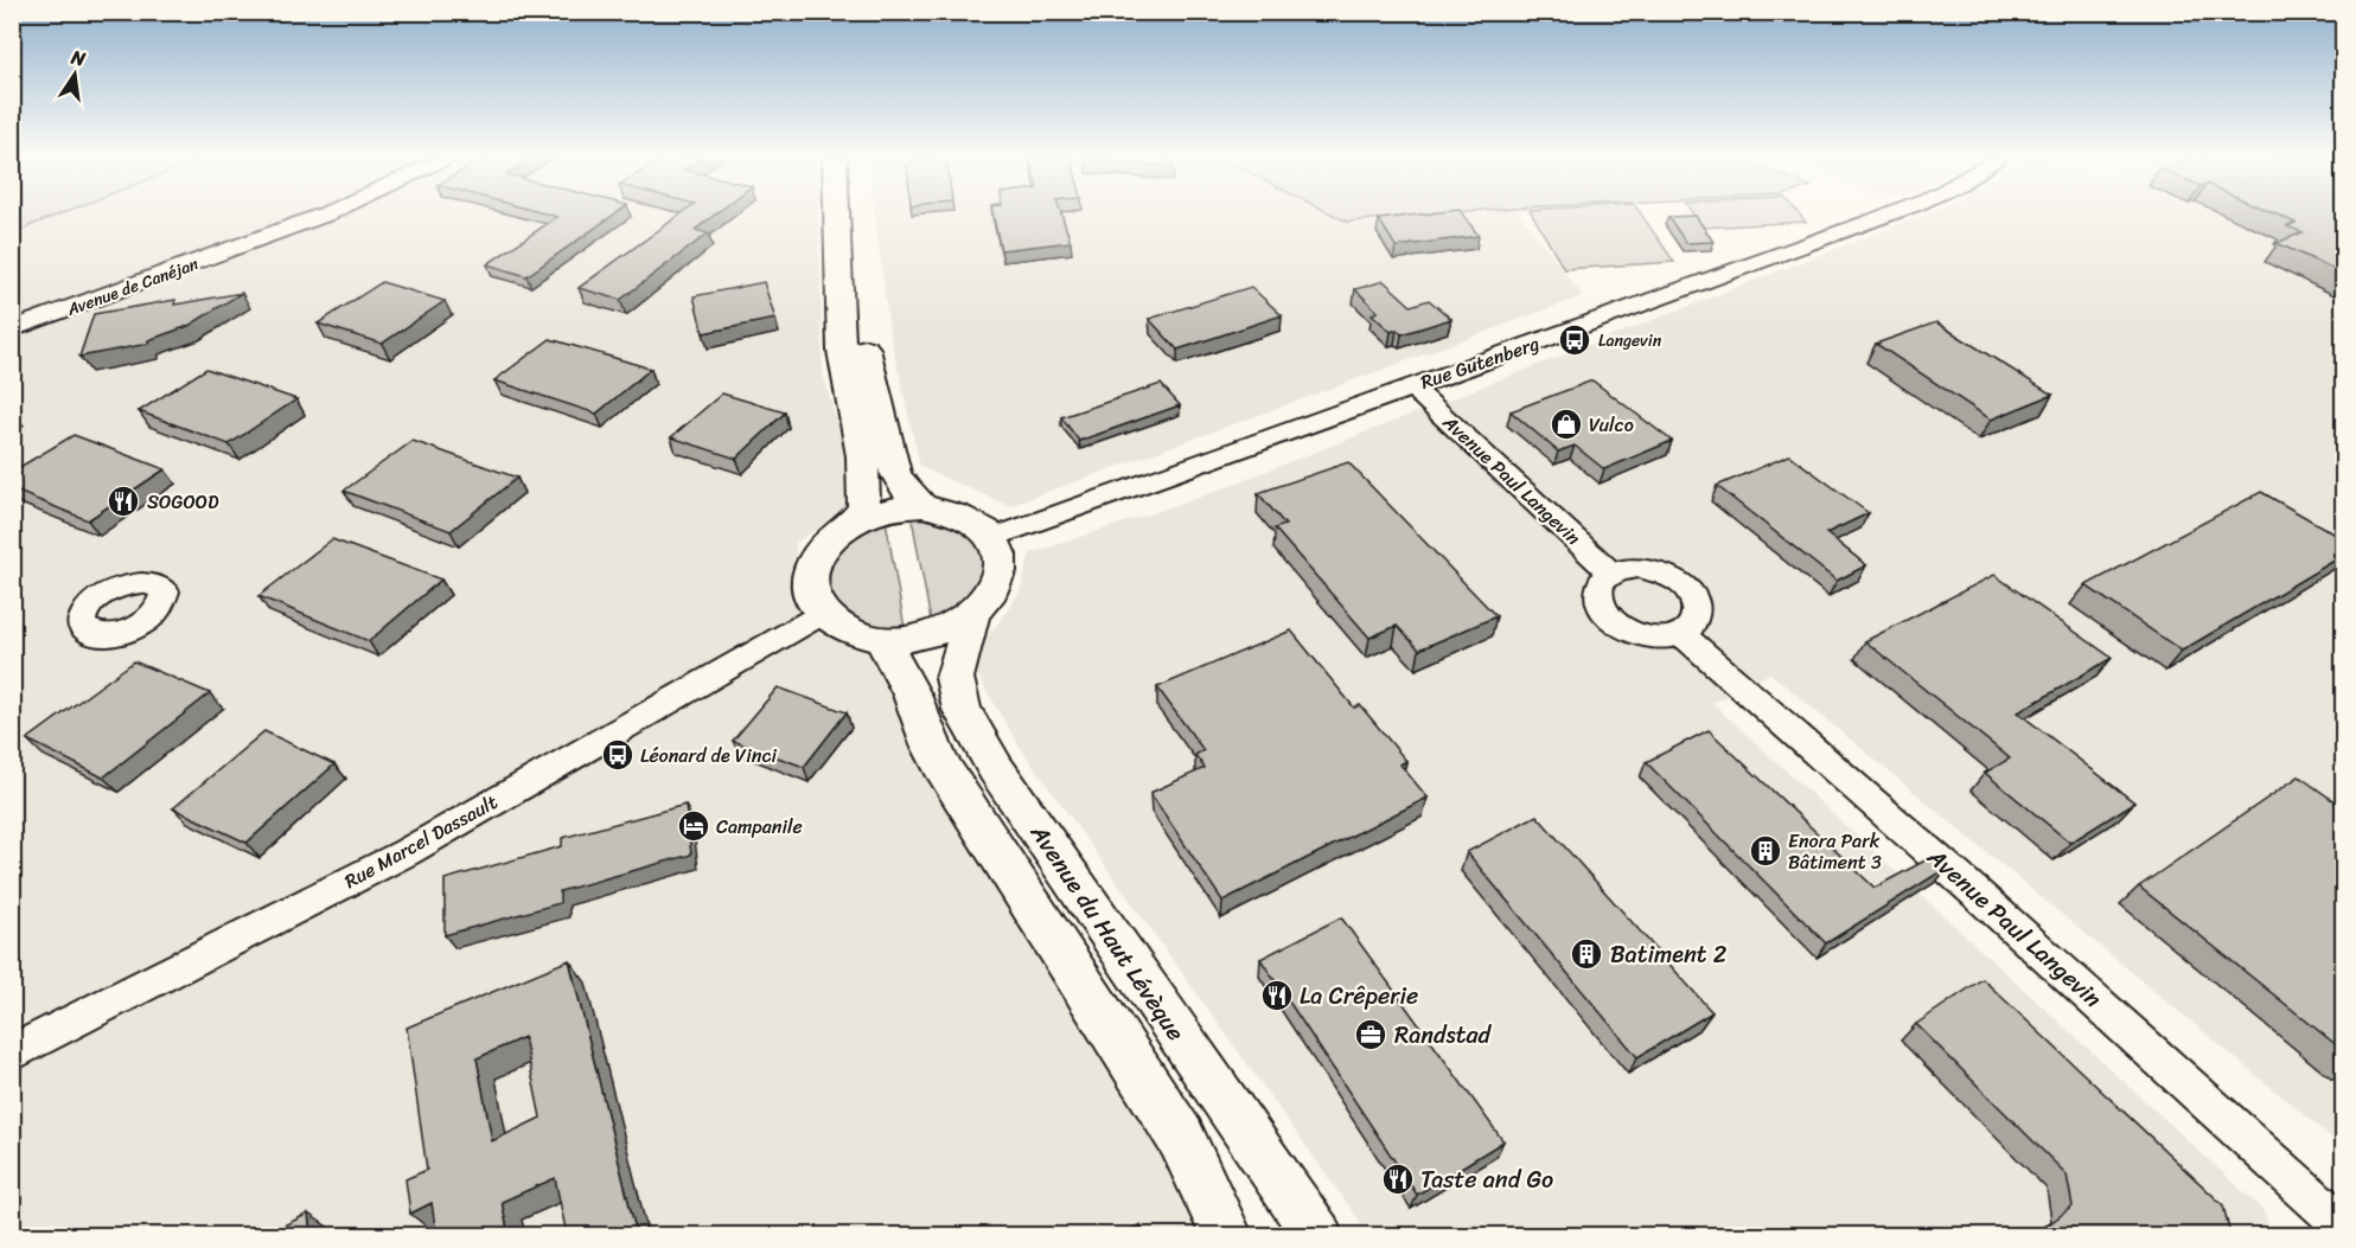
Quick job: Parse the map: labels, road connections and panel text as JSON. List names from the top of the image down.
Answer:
{
  "streets": {
    "main road": ["Avenue du Haut Lévèque"],
    "street": [
      "Avenue de Canéjan",
      "Rue Gutenberg",
      "Avenue Paul Langevin",
      "Rue Marcel Dassault"
    ]
  },
  "crossings": [
    ["Rue Gutenberg", "Avenue Paul Langevin"],
    ["Rue Gutenberg", "Rue Marcel Dassault"],
    ["Rue Gutenberg", "Avenue du Haut Lévèque"],
    ["Rue Marcel Dassault", "Avenue du Haut Lévèque"]
  ],
  "places": {
    "bus stop": ["Langevin", "Léonard de Vinci"],
    "shop": ["Vulco"],
    "restaurant": ["SOGOOD", "La Crêperie", "Taste and Go"],
    "hotel": ["Campanile"],
    "building": ["Enora Park Bâtiment 3", "Batiment 2"],
    "office": ["Randstad"]
  },
  "north": "top"
}
